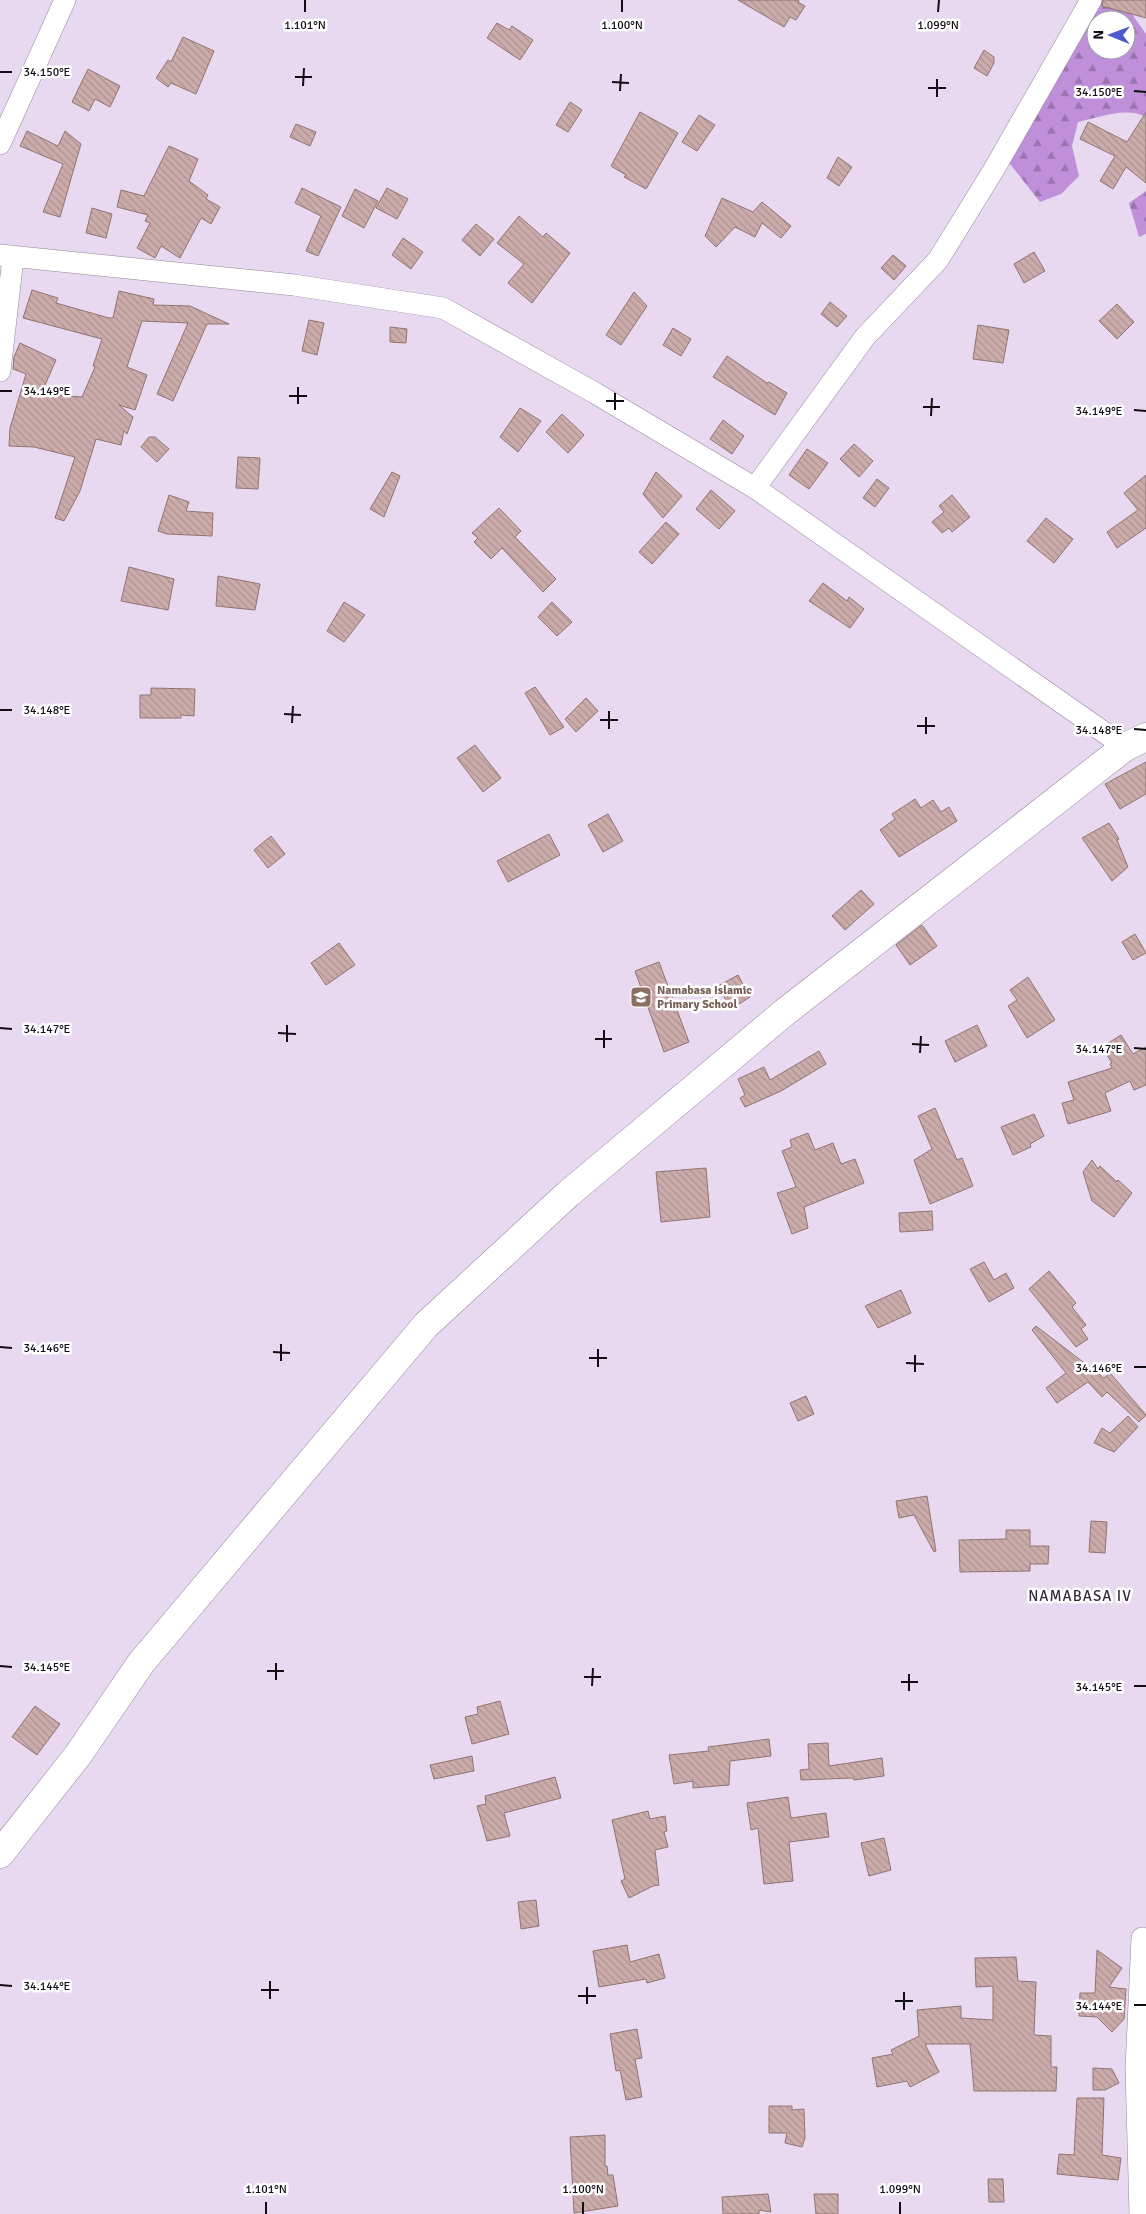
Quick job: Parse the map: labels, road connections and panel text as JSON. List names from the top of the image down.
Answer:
{
  "districts": ["NAMABASA IV"],
  "places": {
    "school or university": ["Namabasa Islamic Primary School"]
  },
  "north": "left",
  "coordinates": [
    "1.101°N",
    "1.100°N",
    "1.099°N",
    "34.150°E",
    "34.149°E",
    "34.148°E",
    "34.147°E",
    "34.146°E",
    "34.145°E",
    "34.144°E"
  ]
}
